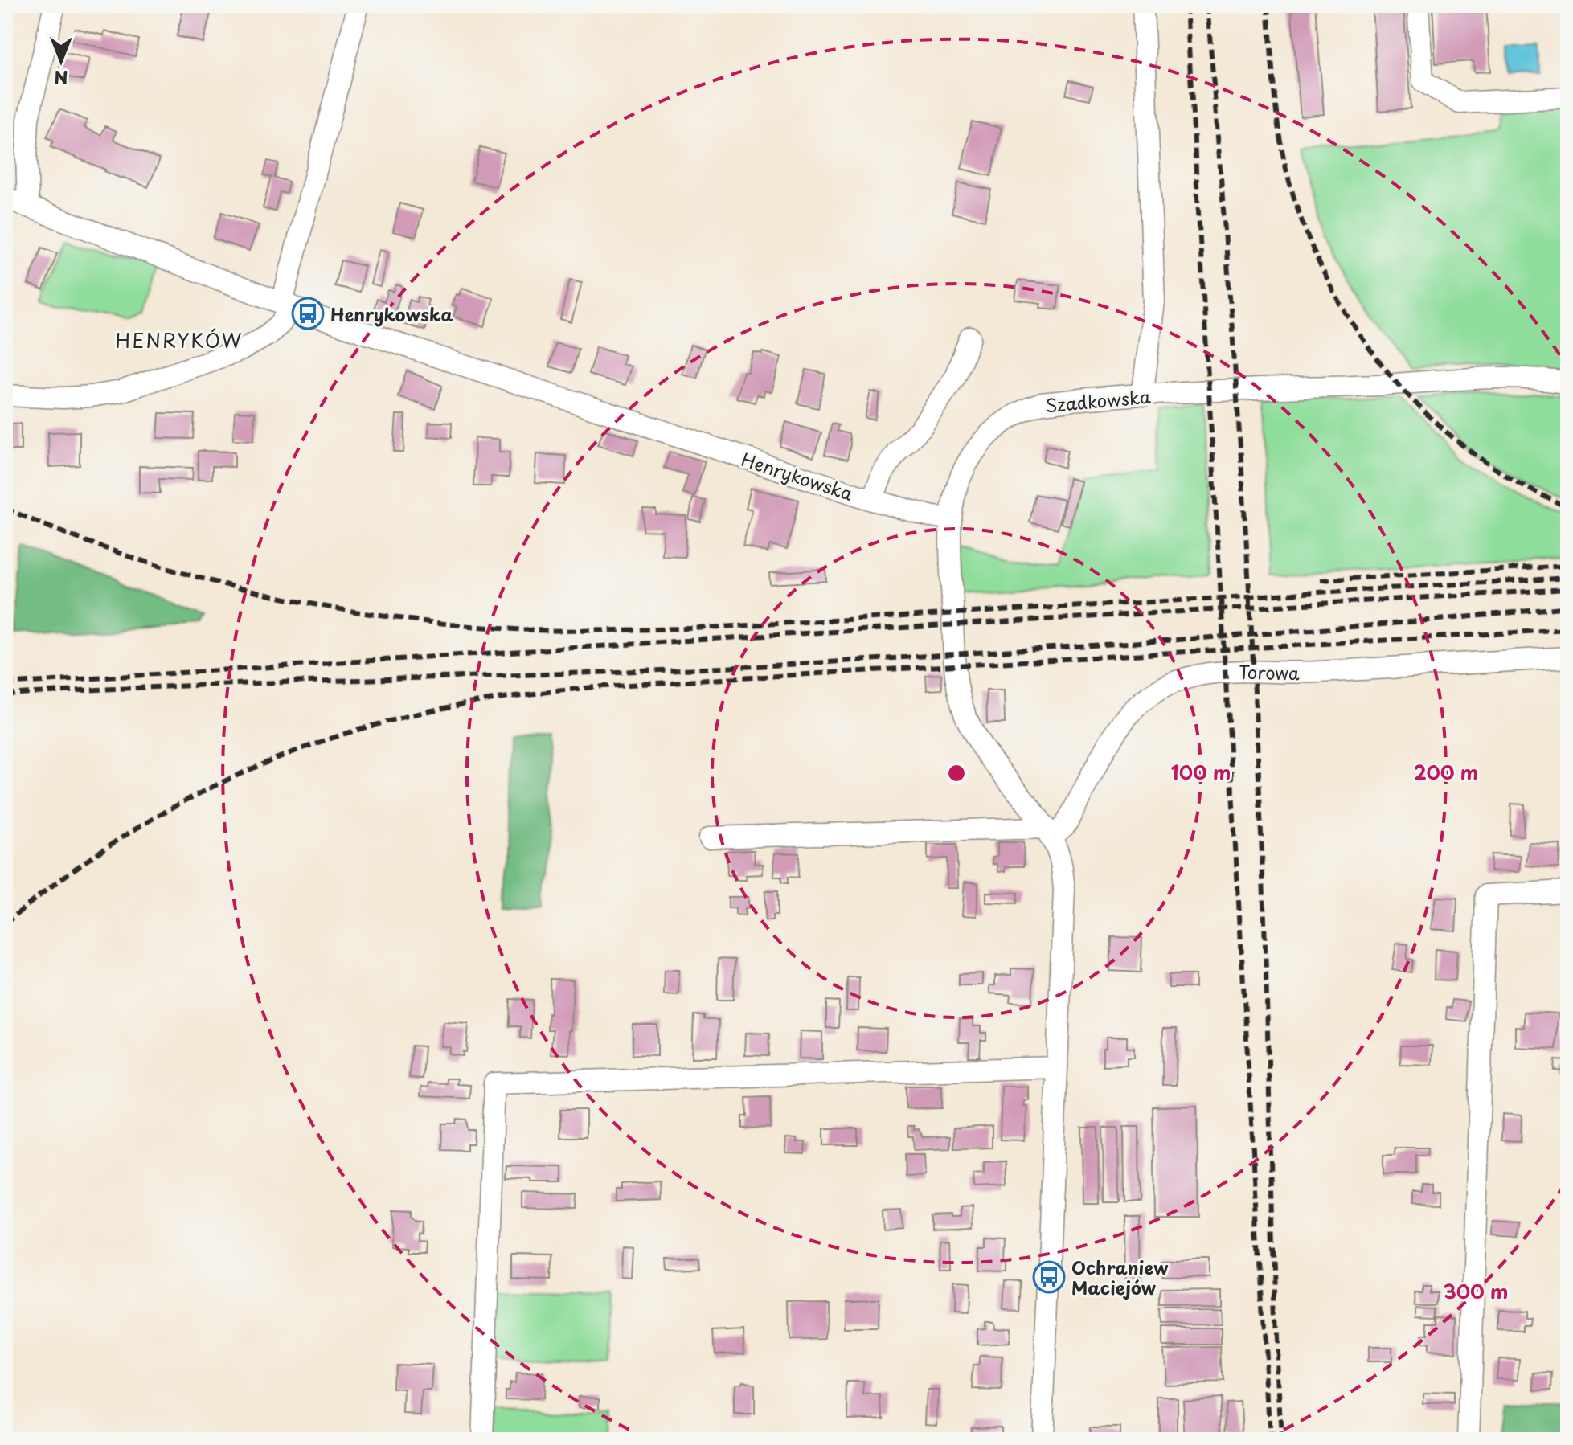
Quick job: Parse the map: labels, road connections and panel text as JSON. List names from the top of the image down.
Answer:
{
  "streets": {
    "street": ["Szadkowska", "Henrykowska", "Torowa"]
  },
  "crossings": [
    ["Szadkowska", "Henrykowska"],
    ["Szadkowska", "Torowa"]
  ],
  "districts": ["HENRYKÓW"],
  "places": {
    "bus stop": ["Henrykowska", "Ochraniew Maciejów"]
  },
  "north": "bottom",
  "rings": ["100 m", "200 m", "300 m"]
}
